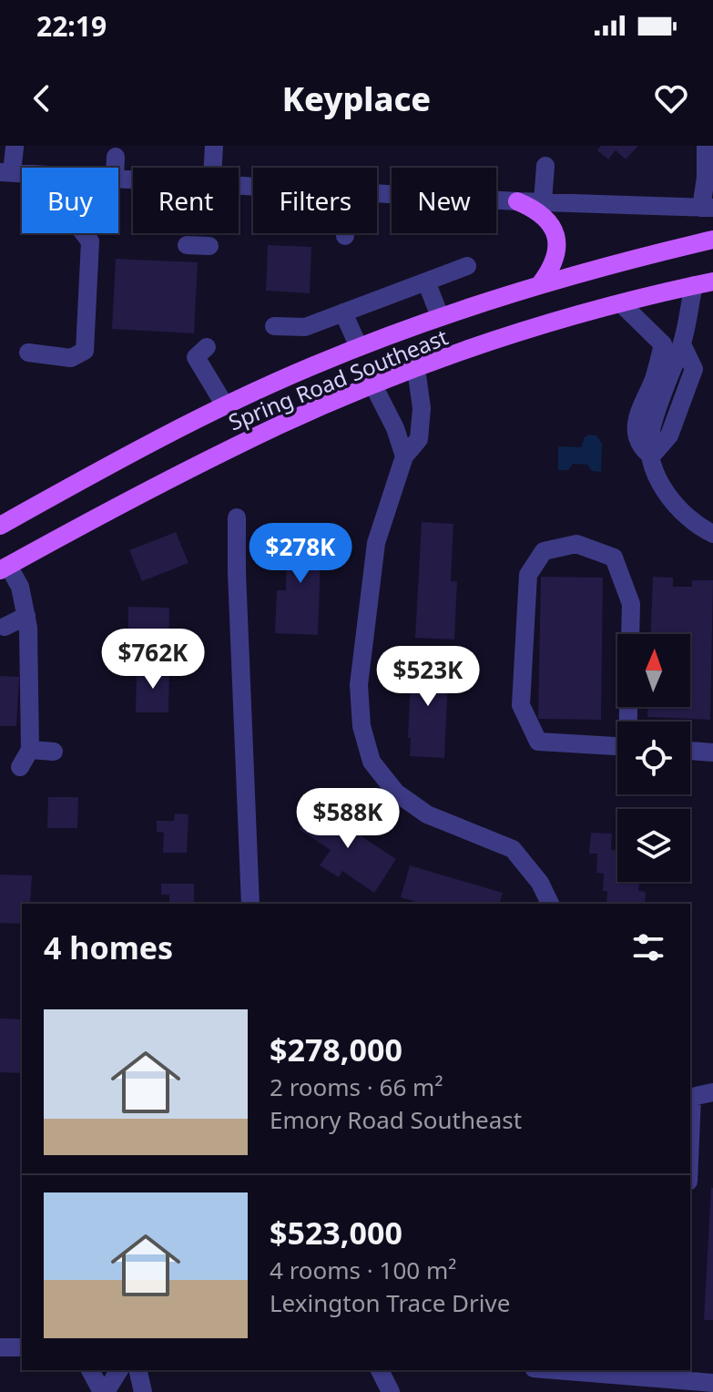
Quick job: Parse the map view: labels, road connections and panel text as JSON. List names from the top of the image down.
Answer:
{
  "streets": {
    "main road": ["Spring Road Southeast"]
  },
  "north": "top",
  "page": {
    "status": "22:19",
    "header": "Keyplace",
    "chip": [
      "Buy",
      "Rent",
      "Filters",
      "New"
    ],
    "price": [
      "$278K",
      "$762K",
      "$523K",
      "$588K"
    ],
    "heading": "4 homes",
    "list": [
      {
        "name": "$278,000",
        "note": "2 rooms · 66 m² · Emory Road Southeast"
      },
      {
        "name": "$523,000",
        "note": "4 rooms · 100 m² · Lexington Trace Drive"
      }
    ]
  }
}
